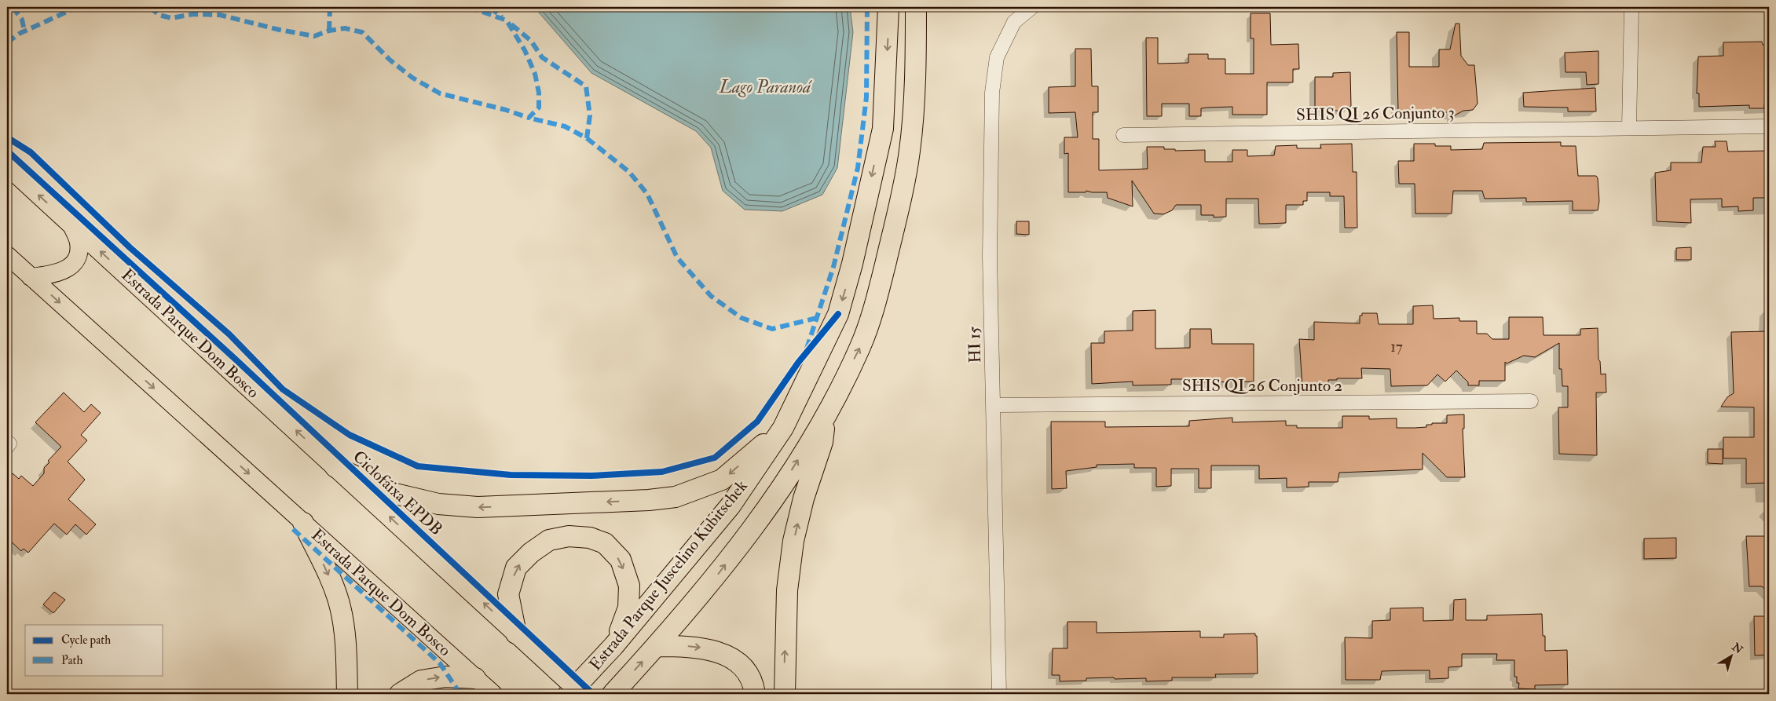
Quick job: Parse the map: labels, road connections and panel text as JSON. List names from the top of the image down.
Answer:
{
  "streets": {
    "highway": ["Estrada Parque Juscelino Kubitschek"],
    "main road": ["Estrada Parque Dom Bosco"],
    "street": ["SHIS QI 26 Conjunto 3", "HI 15", "SHIS QI 26 Conjunto 2"],
    "cycle path": ["Ciclofaixa EPDB"]
  },
  "crossings": [
    ["HI 15", "SHIS QI 26 Conjunto 2"]
  ],
  "water": ["Lago Paranoá"],
  "house_numbers": ["17"],
  "legend": ["Cycle path", "Path"],
  "north": "top right"
}
